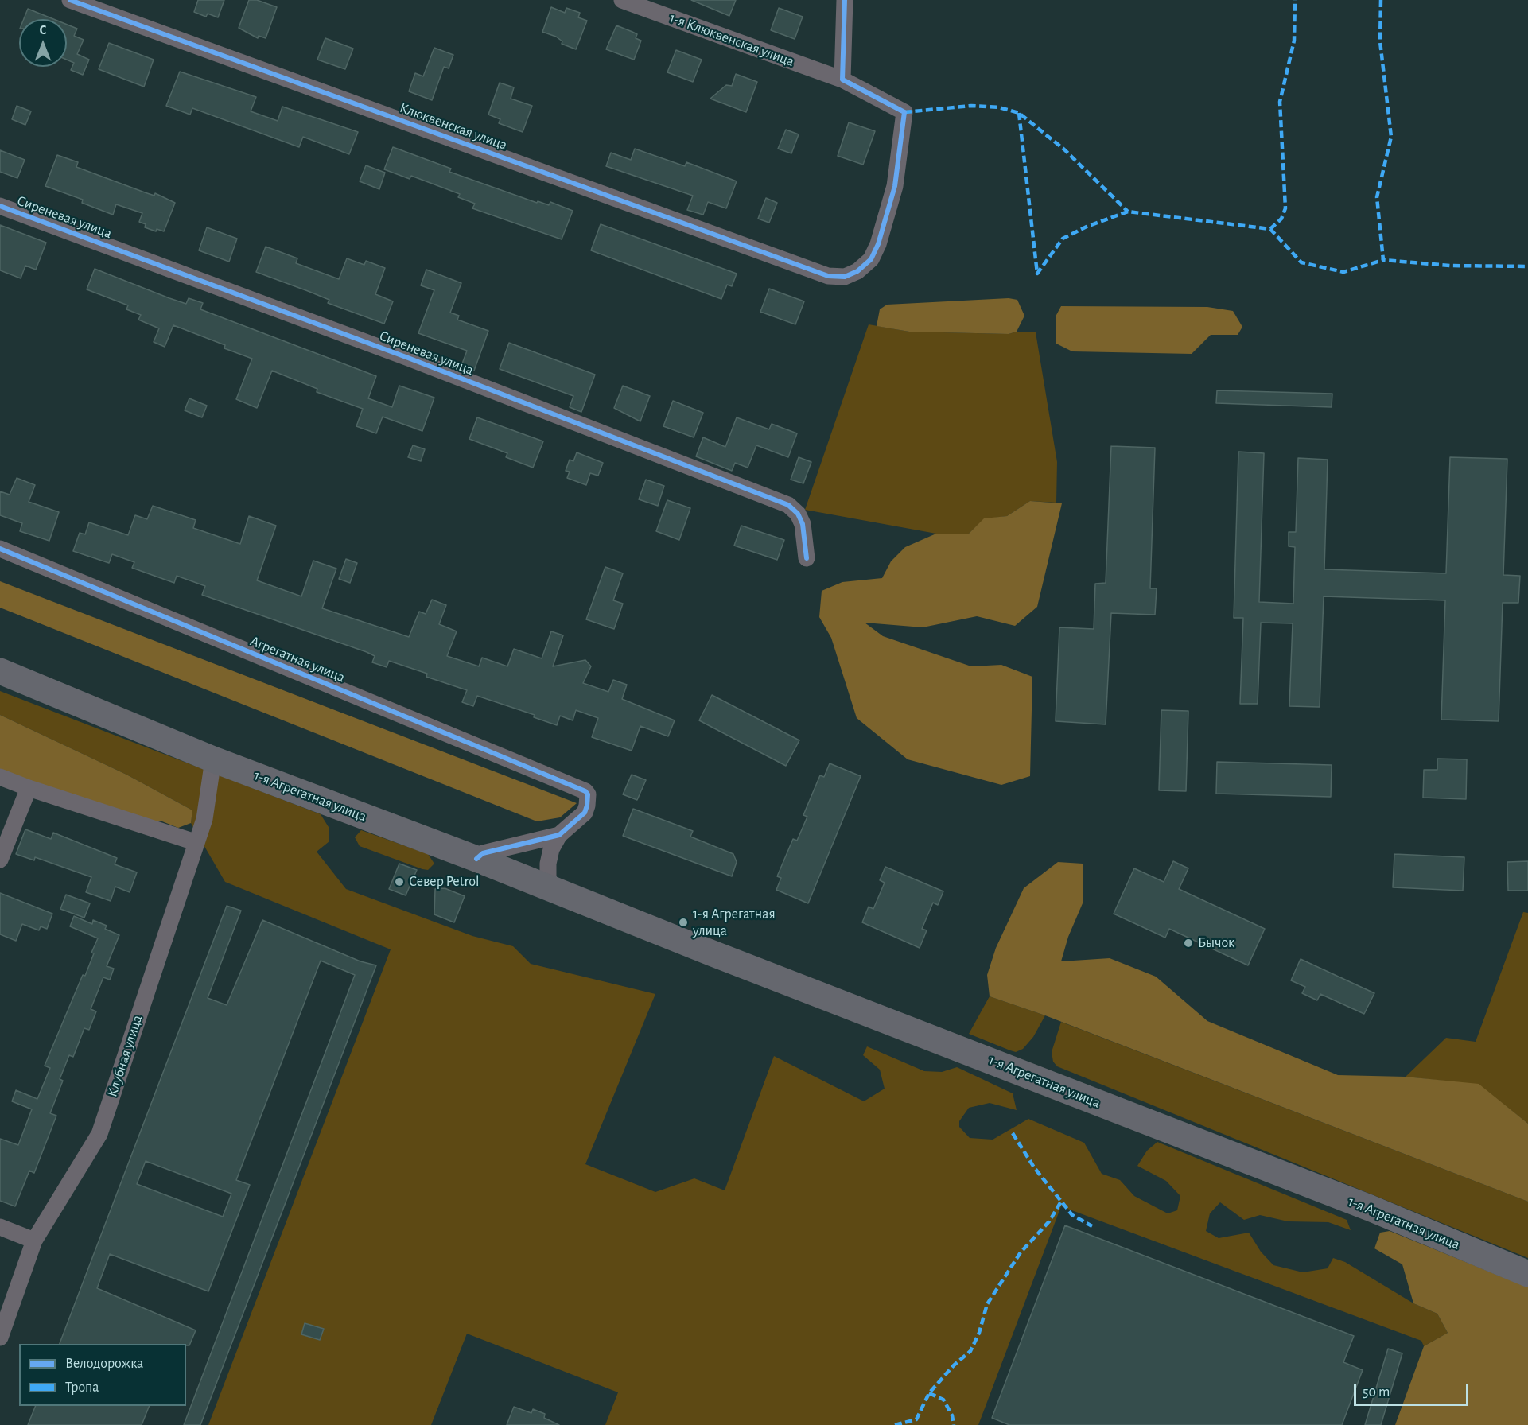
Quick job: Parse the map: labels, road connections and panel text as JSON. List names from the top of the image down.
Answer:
{
  "streets": {
    "main road": ["1-я Агрегатная улица"],
    "street": [
      "1-я Клюквенская улица",
      "Клюквенская улица",
      "Сиреневая улица",
      "Агрегатная улица",
      "Клубная улица"
    ]
  },
  "crossings": [
    ["1-я Клюквенская улица", "Клюквенская улица"],
    ["1-я Агрегатная улица", "Клубная улица"]
  ],
  "places": ["Север Petrol", "1-я Агрегатная улица", "Бычок"],
  "legend": ["Велодорожка", "Тропа"],
  "scale_bar": "50 m",
  "north": "top"
}
